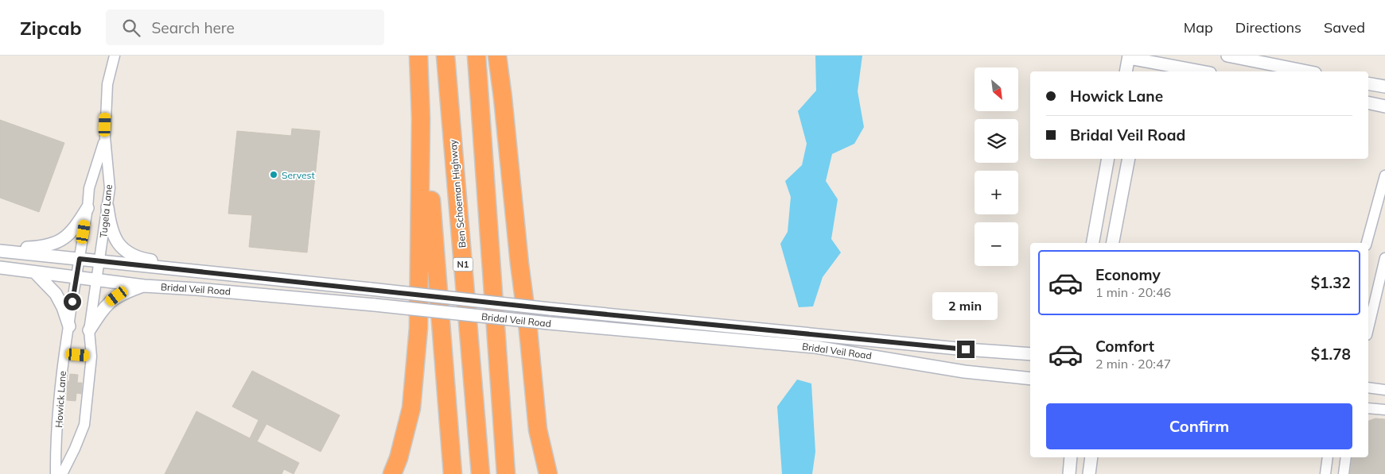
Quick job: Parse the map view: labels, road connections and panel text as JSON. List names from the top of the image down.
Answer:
{
  "streets": {
    "highway": ["Ben Schoeman Highway", "N1"],
    "street": ["Tugela Lane", "Bridal Veil Road", "Howick Lane"]
  },
  "crossings": [
    ["Tugela Lane", "Bridal Veil Road"],
    ["Tugela Lane", "Howick Lane"],
    ["Bridal Veil Road", "Howick Lane"]
  ],
  "places": ["Servest"],
  "north": "bottom right",
  "page": {
    "header": "Zipcab",
    "search": "Search here",
    "nav": ["Map", "Directions", "Saved"],
    "map_buttons": ["+", "−"],
    "banner": ["Howick Lane", "Bridal Veil Road"],
    "list": [
      {
        "name": "Economy",
        "note": "1 min · 20:46",
        "value": "$1.32"
      },
      {
        "name": "Comfort",
        "note": "2 min · 20:47",
        "value": "$1.78"
      }
    ],
    "bubble": "2 min",
    "buttons": "Confirm"
  }
}
